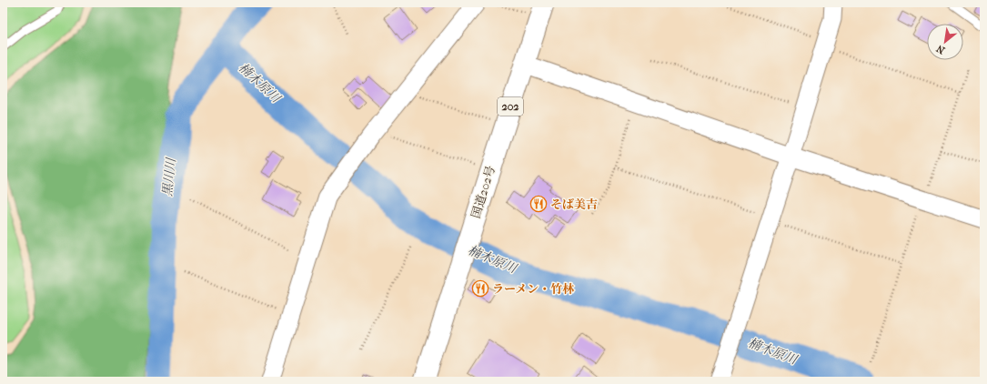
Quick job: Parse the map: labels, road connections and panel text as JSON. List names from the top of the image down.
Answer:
{
  "streets": {
    "highway": ["202", "国道202号"]
  },
  "water": ["楠木原川", "黒川川"],
  "places": {
    "restaurant": ["そば美吉", "ラーメン・竹林"]
  },
  "north": "bottom left"
}
